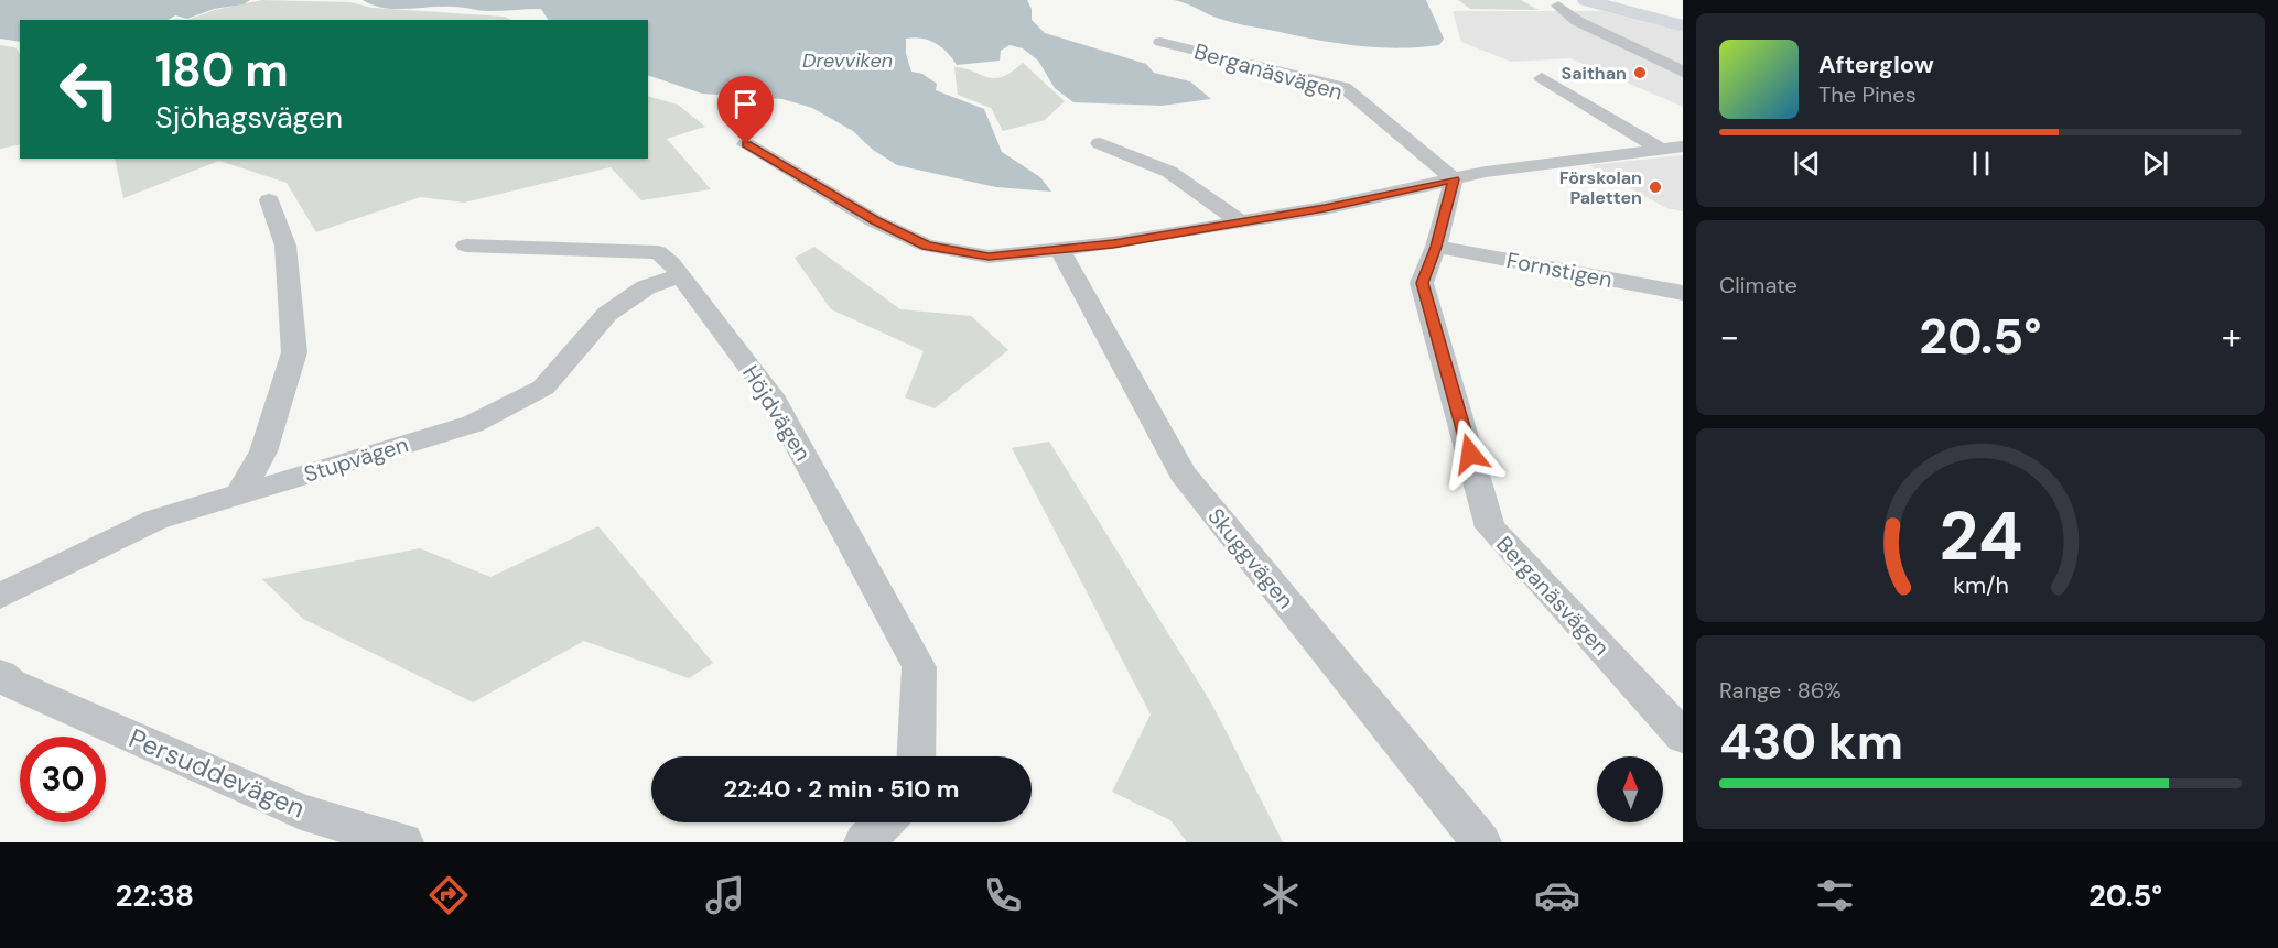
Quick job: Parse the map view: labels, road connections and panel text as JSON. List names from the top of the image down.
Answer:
{
  "streets": {
    "street": [
      "Berganäsvägen",
      "Fornstigen",
      "Höjdvägen",
      "Stupvägen",
      "Skuggvägen",
      "Persuddevägen"
    ]
  },
  "crossings": [
    ["Berganäsvägen", "Fornstigen"],
    ["Höjdvägen", "Stupvägen"]
  ],
  "water": ["Drevviken"],
  "places": ["Saithan", "Förskolan Paletten"],
  "north": "top",
  "page": {
    "turn": ["180 m", "Sjöhagsvägen"],
    "song": ["Afterglow", "The Pines"],
    "tile": [
      "Climate",
      ["Range · 86%", "430 km"]
    ],
    "heat": ["−", "20.5°", "+"],
    "limit": "30",
    "trip": "22:40 · 2 min · 510 m",
    "tabs": ["22:38", "20.5°"],
    "gauge": ["24", "km/h"]
  }
}
